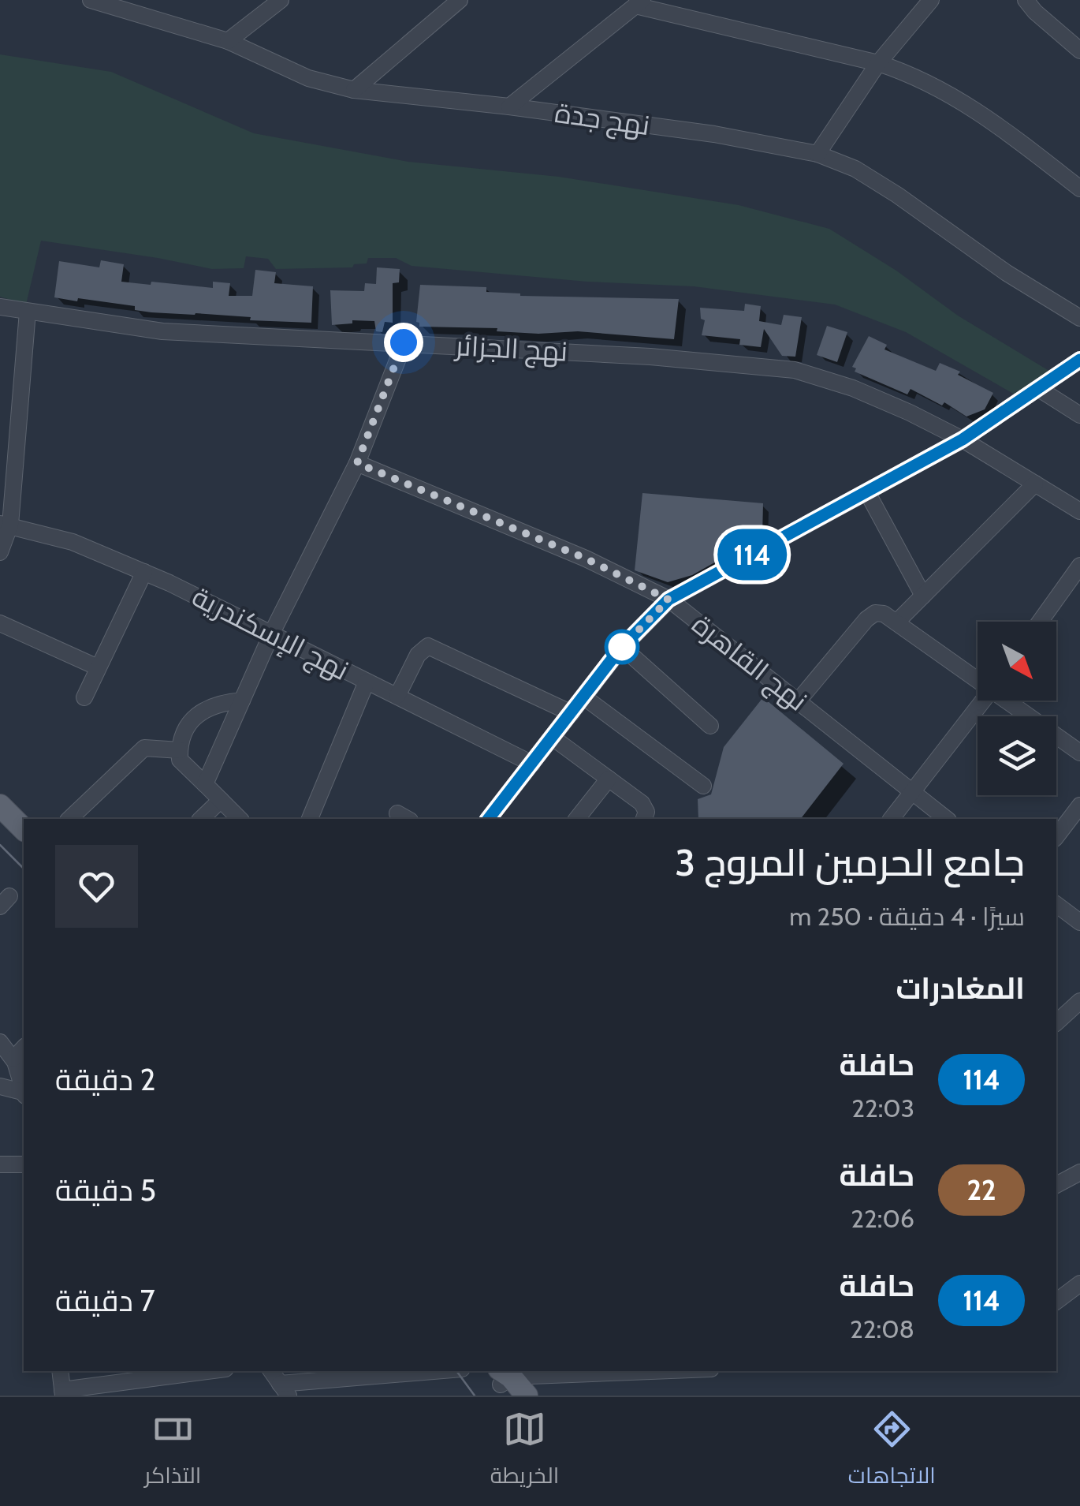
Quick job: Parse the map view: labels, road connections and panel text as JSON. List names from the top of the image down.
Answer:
{
  "streets": {
    "street": [
      "نهج جدة",
      "نهج الجزائر",
      "نهج الإسكندرية",
      "نهج القاهرة"
    ]
  },
  "lines": ["bus line 114"],
  "north": "bottom right",
  "page": {
    "on_map": "114",
    "heading": [
      ["جامع الحرمين المروج 3", "سيرًا · 4 دقيقة · 250 m"],
      "المغادرات"
    ],
    "list": [
      {
        "mark": "114",
        "name": "حافلة",
        "note": "22:03",
        "value": "2 دقيقة"
      },
      {
        "mark": "22",
        "name": "حافلة",
        "note": "22:06",
        "value": "5 دقيقة"
      },
      {
        "mark": "114",
        "name": "حافلة",
        "note": "22:08",
        "value": "7 دقيقة"
      }
    ],
    "tabs": ["الاتجاهات", "الخريطة", "التذاكر"]
  }
}
